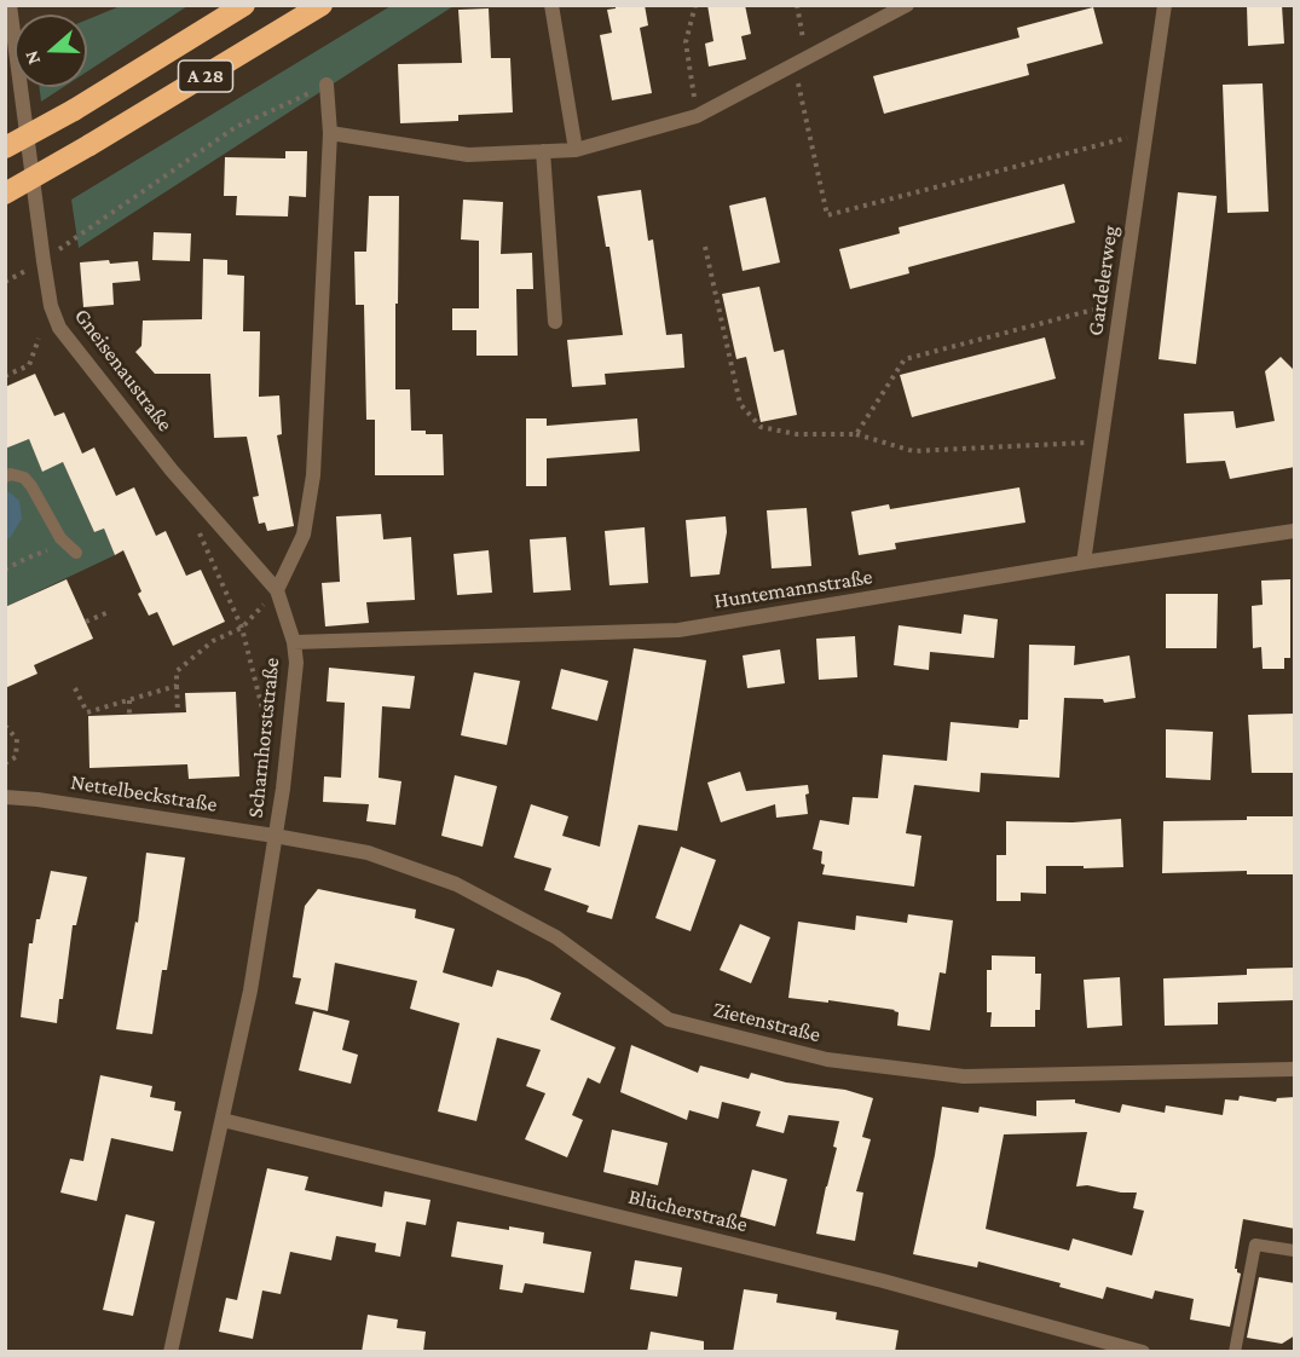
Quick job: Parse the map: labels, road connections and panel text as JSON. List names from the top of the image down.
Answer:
{
  "streets": {
    "highway": ["A 28"],
    "street": [
      "Gardelerweg",
      "Gneisenaustraße",
      "Huntemannstraße",
      "Scharnhorststraße",
      "Nettelbeckstraße",
      "Zietenstraße",
      "Blücherstraße"
    ]
  },
  "crossings": [
    ["Gardelerweg", "Huntemannstraße"],
    ["Gneisenaustraße", "Scharnhorststraße"],
    ["Huntemannstraße", "Scharnhorststraße"],
    ["Scharnhorststraße", "Nettelbeckstraße"],
    ["Scharnhorststraße", "Zietenstraße"],
    ["Scharnhorststraße", "Blücherstraße"],
    ["Nettelbeckstraße", "Zietenstraße"]
  ],
  "north": "left"
}
